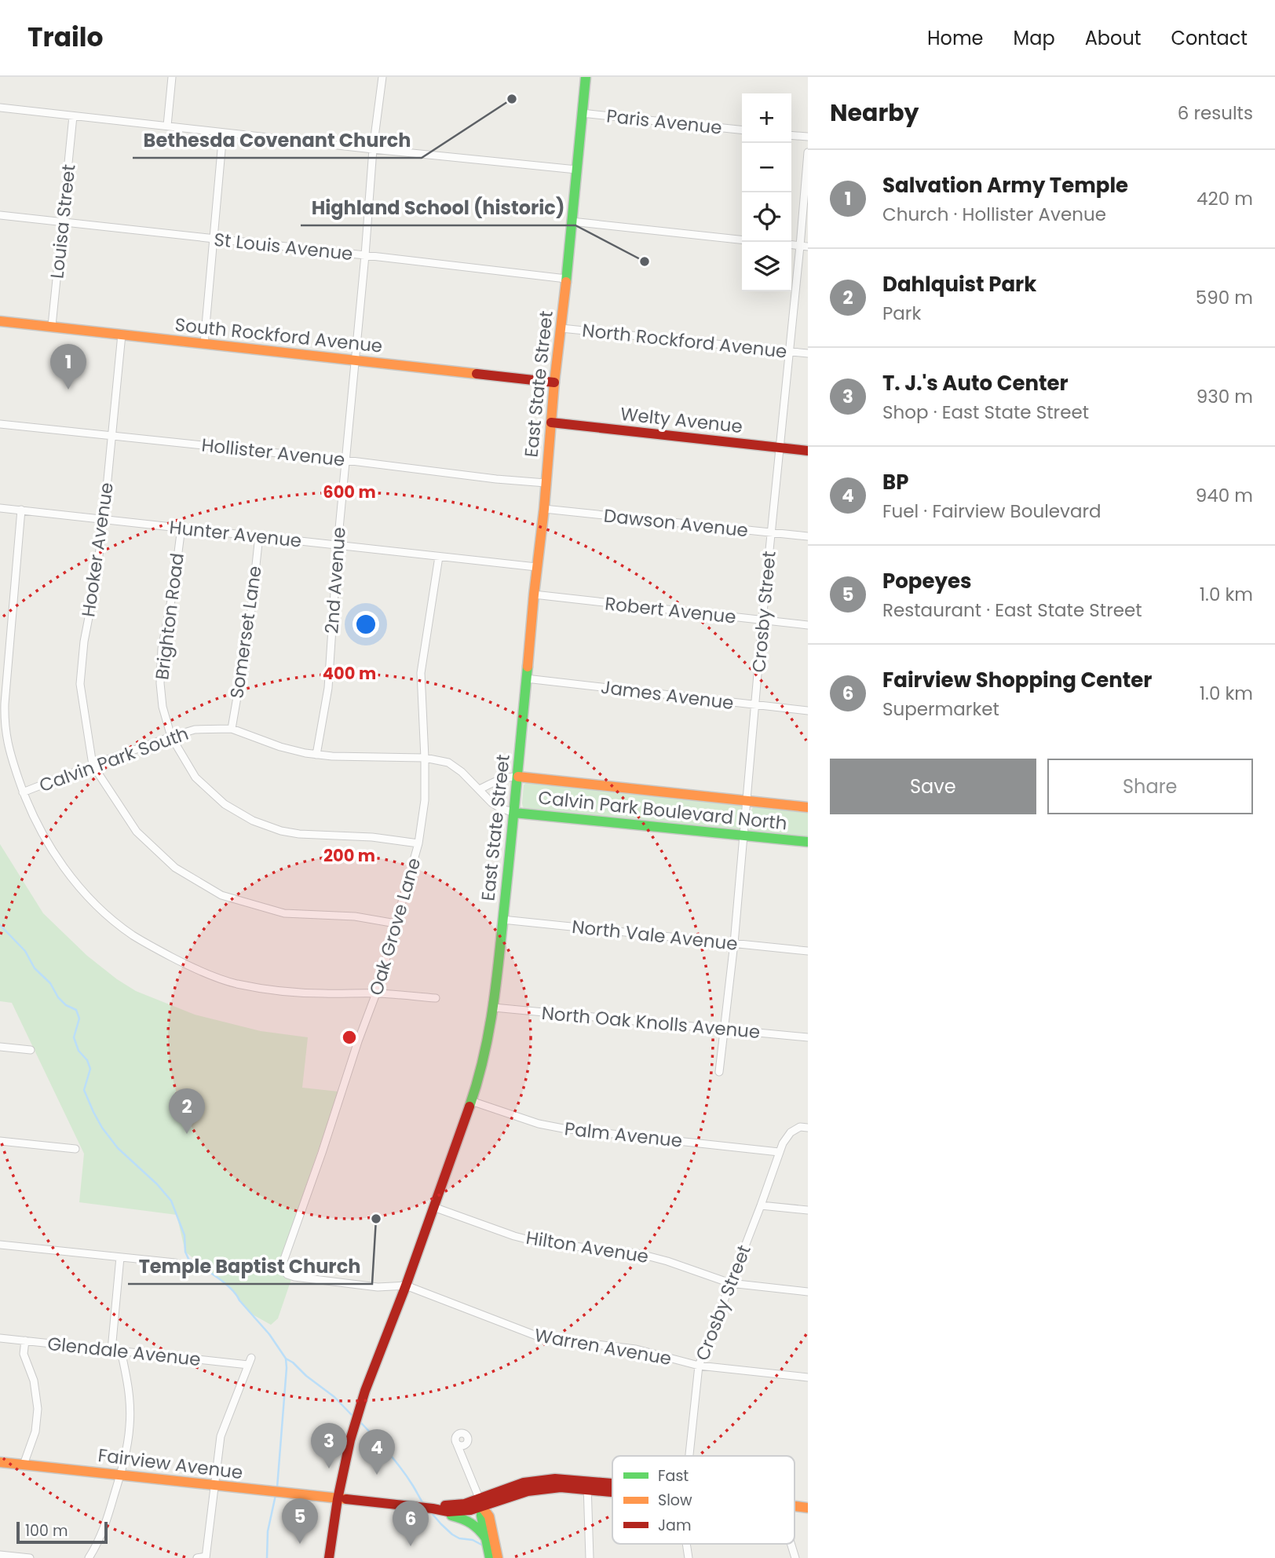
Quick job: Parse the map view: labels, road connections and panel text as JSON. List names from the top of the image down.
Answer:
{
  "streets": {
    "street": [
      "Paris Avenue",
      "Louisa Street",
      "St Louis Avenue",
      "South Rockford Avenue",
      "North Rockford Avenue",
      "East State Street",
      "Welty Avenue",
      "Hollister Avenue",
      "Dawson Avenue",
      "Hunter Avenue",
      "Hooker Avenue",
      "2nd Avenue",
      "Robert Avenue",
      "Crosby Street",
      "Brighton Road",
      "Somerset Lane",
      "James Avenue",
      "Calvin Park South",
      "Calvin Park Boulevard North",
      "Oak Grove Lane",
      "North Vale Avenue",
      "North Oak Knolls Avenue",
      "Palm Avenue",
      "Hilton Avenue",
      "Warren Avenue",
      "Glendale Avenue",
      "Fairview Avenue"
    ]
  },
  "crossings": [
    ["Paris Avenue", "East State Street"],
    ["Louisa Street", "St Louis Avenue"],
    ["Louisa Street", "South Rockford Avenue"],
    ["St Louis Avenue", "East State Street"],
    ["St Louis Avenue", "2nd Avenue"],
    ["South Rockford Avenue", "East State Street"],
    ["South Rockford Avenue", "Hooker Avenue"],
    ["South Rockford Avenue", "2nd Avenue"],
    ["North Rockford Avenue", "East State Street"],
    ["North Rockford Avenue", "Crosby Street"],
    ["East State Street", "Welty Avenue"],
    ["East State Street", "Hollister Avenue"],
    ["East State Street", "Dawson Avenue"],
    ["East State Street", "Hunter Avenue"],
    ["East State Street", "Robert Avenue"],
    ["East State Street", "James Avenue"],
    ["East State Street", "Calvin Park South"],
    ["East State Street", "Calvin Park Boulevard North"],
    ["East State Street", "Oak Grove Lane"],
    ["East State Street", "North Vale Avenue"],
    ["East State Street", "North Oak Knolls Avenue"],
    ["East State Street", "Palm Avenue"],
    ["East State Street", "Hilton Avenue"],
    ["East State Street", "Warren Avenue"],
    ["East State Street", "Fairview Avenue"],
    ["Welty Avenue", "Crosby Street"],
    ["Hollister Avenue", "Hooker Avenue"],
    ["Hollister Avenue", "2nd Avenue"],
    ["Dawson Avenue", "Crosby Street"],
    ["Hunter Avenue", "Hooker Avenue"],
    ["Hunter Avenue", "2nd Avenue"],
    ["Hunter Avenue", "Brighton Road"],
    ["Hunter Avenue", "Somerset Lane"],
    ["Hunter Avenue", "Oak Grove Lane"],
    ["Hooker Avenue", "Calvin Park South"],
    ["2nd Avenue", "Calvin Park South"],
    ["Robert Avenue", "Crosby Street"],
    ["Crosby Street", "James Avenue"],
    ["Crosby Street", "Calvin Park Boulevard North"],
    ["Crosby Street", "North Vale Avenue"],
    ["Crosby Street", "North Oak Knolls Avenue"],
    ["Crosby Street", "Palm Avenue"],
    ["Crosby Street", "Hilton Avenue"],
    ["Crosby Street", "Warren Avenue"],
    ["Brighton Road", "Calvin Park South"],
    ["Brighton Road", "Oak Grove Lane"],
    ["Somerset Lane", "Calvin Park South"],
    ["Calvin Park South", "Calvin Park Boulevard North"],
    ["Calvin Park South", "Oak Grove Lane"],
    ["Oak Grove Lane", "Warren Avenue"],
    ["Glendale Avenue", "Fairview Avenue"]
  ],
  "places": ["Bethesda Covenant Church", "Highland School (historic)", "Temple Baptist Church"],
  "legend": ["Fast", "Slow", "Jam"],
  "scale_bar": "100 m",
  "page": {
    "header": "Trailo",
    "nav": [
      "Home",
      "Map",
      "About",
      "Contact"
    ],
    "heading": ["Nearby", "6 results"],
    "map_buttons": ["+", "−"],
    "list": [
      {
        "mark": "1",
        "name": "Salvation Army Temple",
        "note": "Church · Hollister Avenue",
        "value": "420 m"
      },
      {
        "mark": "2",
        "name": "Dahlquist Park",
        "note": "Park",
        "value": "590 m"
      },
      {
        "mark": "3",
        "name": "T. J.'s Auto Center",
        "note": "Shop · East State Street",
        "value": "930 m"
      },
      {
        "mark": "4",
        "name": "BP",
        "note": "Fuel · Fairview Boulevard",
        "value": "940 m"
      },
      {
        "mark": "5",
        "name": "Popeyes",
        "note": "Restaurant · East State Street",
        "value": "1.0 km"
      },
      {
        "mark": "6",
        "name": "Fairview Shopping Center",
        "note": "Supermarket",
        "value": "1.0 km"
      }
    ],
    "pins": [
      "1",
      "2",
      "3",
      "4",
      "5",
      "6"
    ],
    "buttons": ["Save", "Share"],
    "scale": "100 m"
  },
  "rings": ["600 m", "400 m", "200 m"]
}
